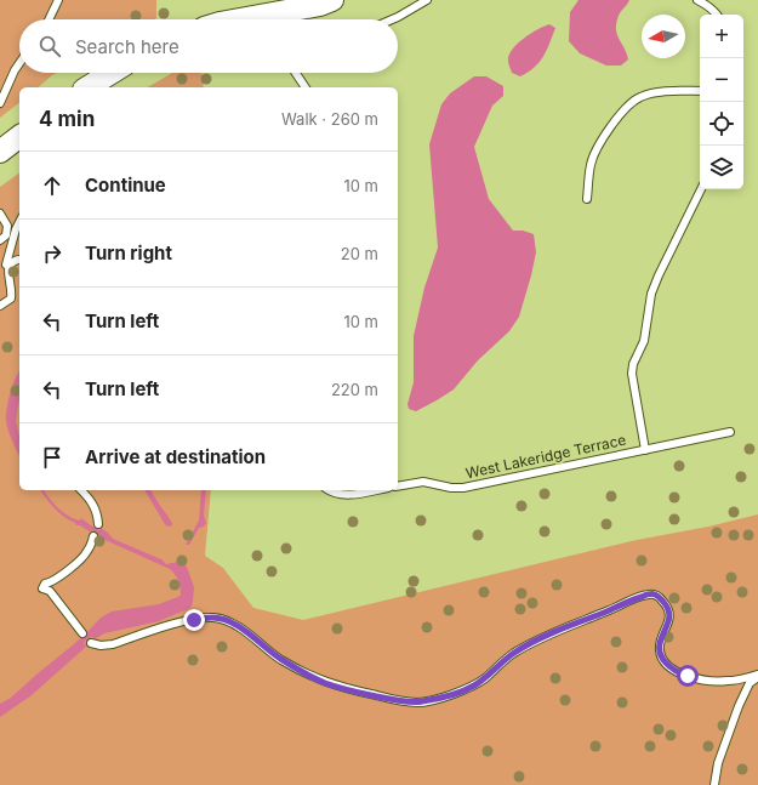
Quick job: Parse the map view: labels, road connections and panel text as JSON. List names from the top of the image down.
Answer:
{
  "streets": {
    "lane": ["West Lakeridge Terrace"]
  },
  "north": "left",
  "page": {
    "map_buttons": ["+", "−"],
    "search": "Search here",
    "heading": ["4 min", "Walk · 260 m"],
    "list": [
      ["Continue", "10 m"],
      ["Turn right", "20 m"],
      ["Turn left", "10 m"],
      ["Turn left", "220 m"],
      "Arrive at destination"
    ]
  }
}
